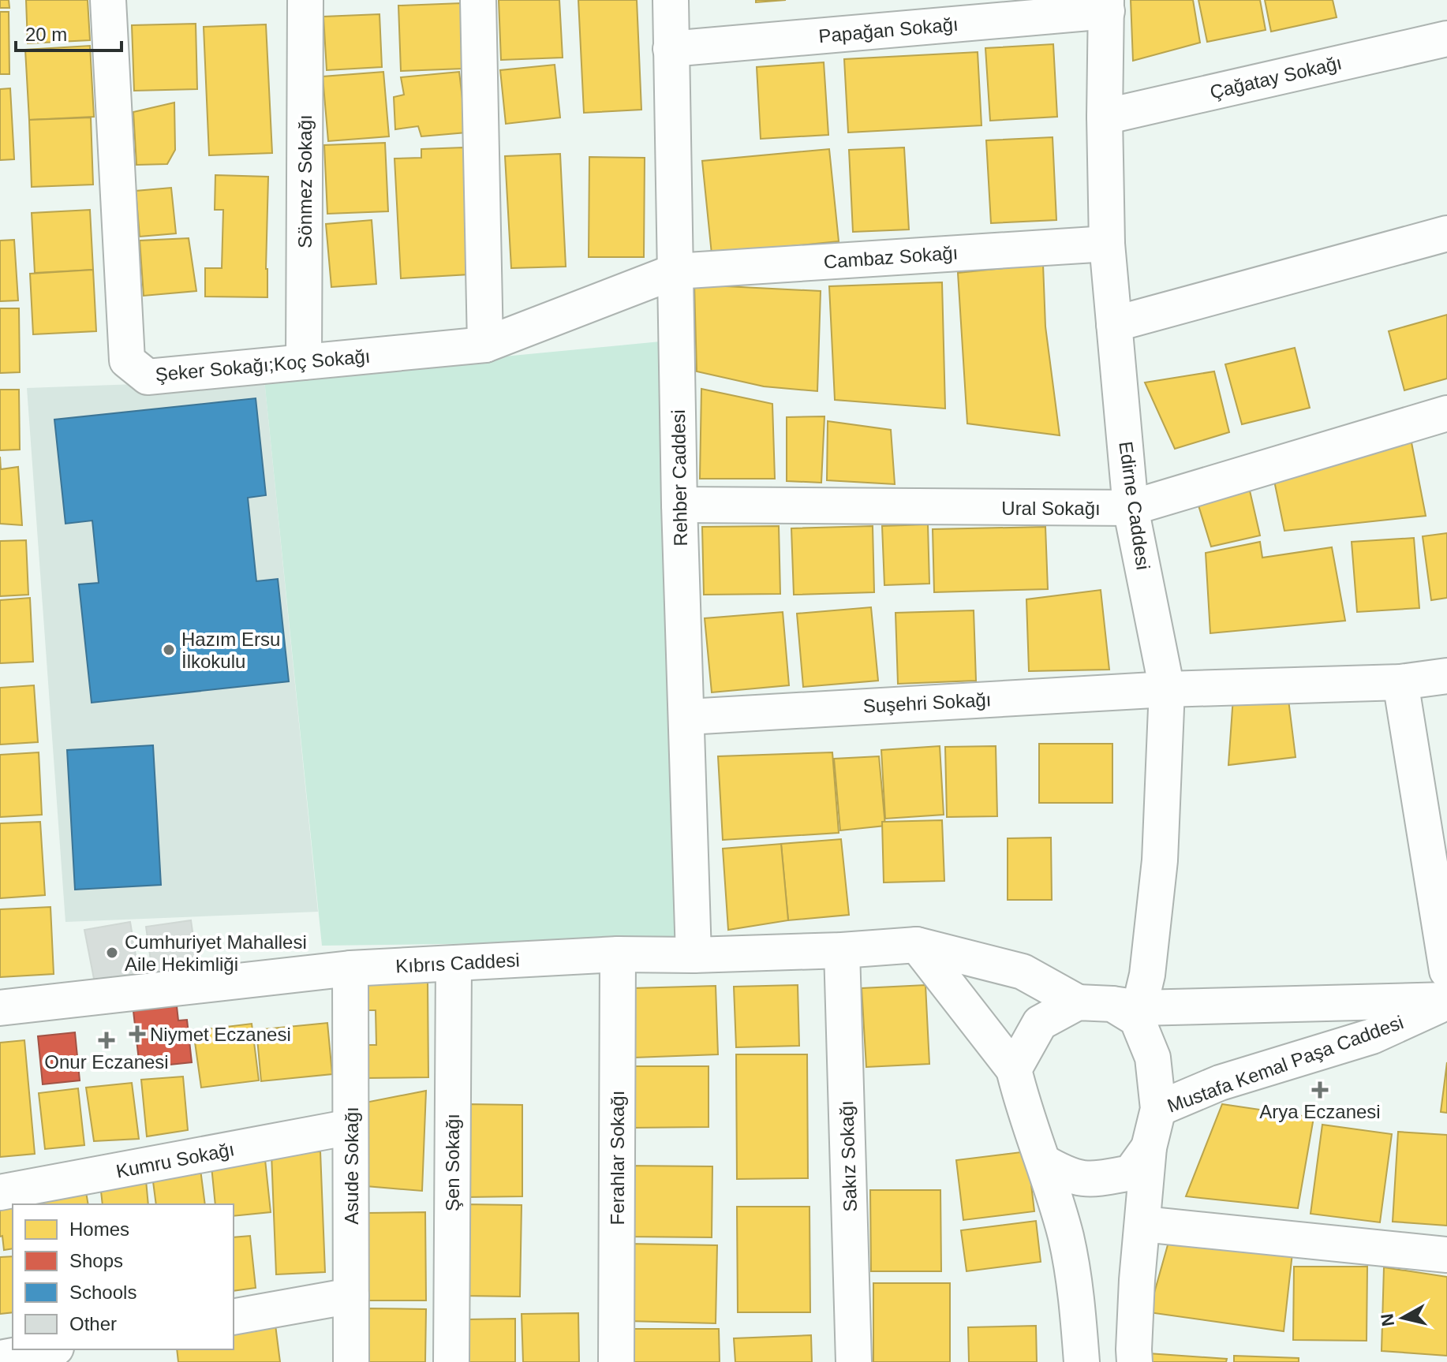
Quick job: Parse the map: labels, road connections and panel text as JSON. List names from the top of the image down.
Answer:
{
  "streets": {
    "street": [
      "Papağan Sokağı",
      "Çağatay Sokağı",
      "Sönmez Sokağı",
      "Cambaz Sokağı",
      "Şeker Sokağı;Koç Sokağı",
      "Rehber Caddesi",
      "Edirne Caddesi",
      "Ural Sokağı",
      "Suşehri Sokağı",
      "Kıbrıs Caddesi",
      "Mustafa Kemal Paşa Caddesi",
      "Sakız Sokağı",
      "Ferahlar Sokağı",
      "Kumru Sokağı",
      "Şen Sokağı",
      "Asude Sokağı"
    ]
  },
  "crossings": [
    ["Papağan Sokağı", "Rehber Caddesi"],
    ["Papağan Sokağı", "Edirne Caddesi"],
    ["Çağatay Sokağı", "Edirne Caddesi"],
    ["Sönmez Sokağı", "Şeker Sokağı;Koç Sokağı"],
    ["Cambaz Sokağı", "Şeker Sokağı;Koç Sokağı"],
    ["Cambaz Sokağı", "Rehber Caddesi"],
    ["Cambaz Sokağı", "Edirne Caddesi"],
    ["Şeker Sokağı;Koç Sokağı", "Rehber Caddesi"],
    ["Rehber Caddesi", "Ural Sokağı"],
    ["Rehber Caddesi", "Suşehri Sokağı"],
    ["Rehber Caddesi", "Kıbrıs Caddesi"],
    ["Edirne Caddesi", "Ural Sokağı"],
    ["Edirne Caddesi", "Suşehri Sokağı"],
    ["Edirne Caddesi", "Kıbrıs Caddesi"],
    ["Edirne Caddesi", "Mustafa Kemal Paşa Caddesi"],
    ["Kıbrıs Caddesi", "Mustafa Kemal Paşa Caddesi"],
    ["Kıbrıs Caddesi", "Sakız Sokağı"],
    ["Kıbrıs Caddesi", "Ferahlar Sokağı"],
    ["Kıbrıs Caddesi", "Şen Sokağı"],
    ["Kıbrıs Caddesi", "Asude Sokağı"],
    ["Kumru Sokağı", "Asude Sokağı"]
  ],
  "places": {
    "other": ["Hazım Ersu İlkokulu", "Cumhuriyet Mahallesi Aile Hekimliği"],
    "health": ["Niymet Eczanesi", "Onur Eczanesi", "Arya Eczanesi"]
  },
  "legend": [
    "Homes",
    "Shops",
    "Schools",
    "Other"
  ],
  "scale_bar": "20 m",
  "north": "left"
}
